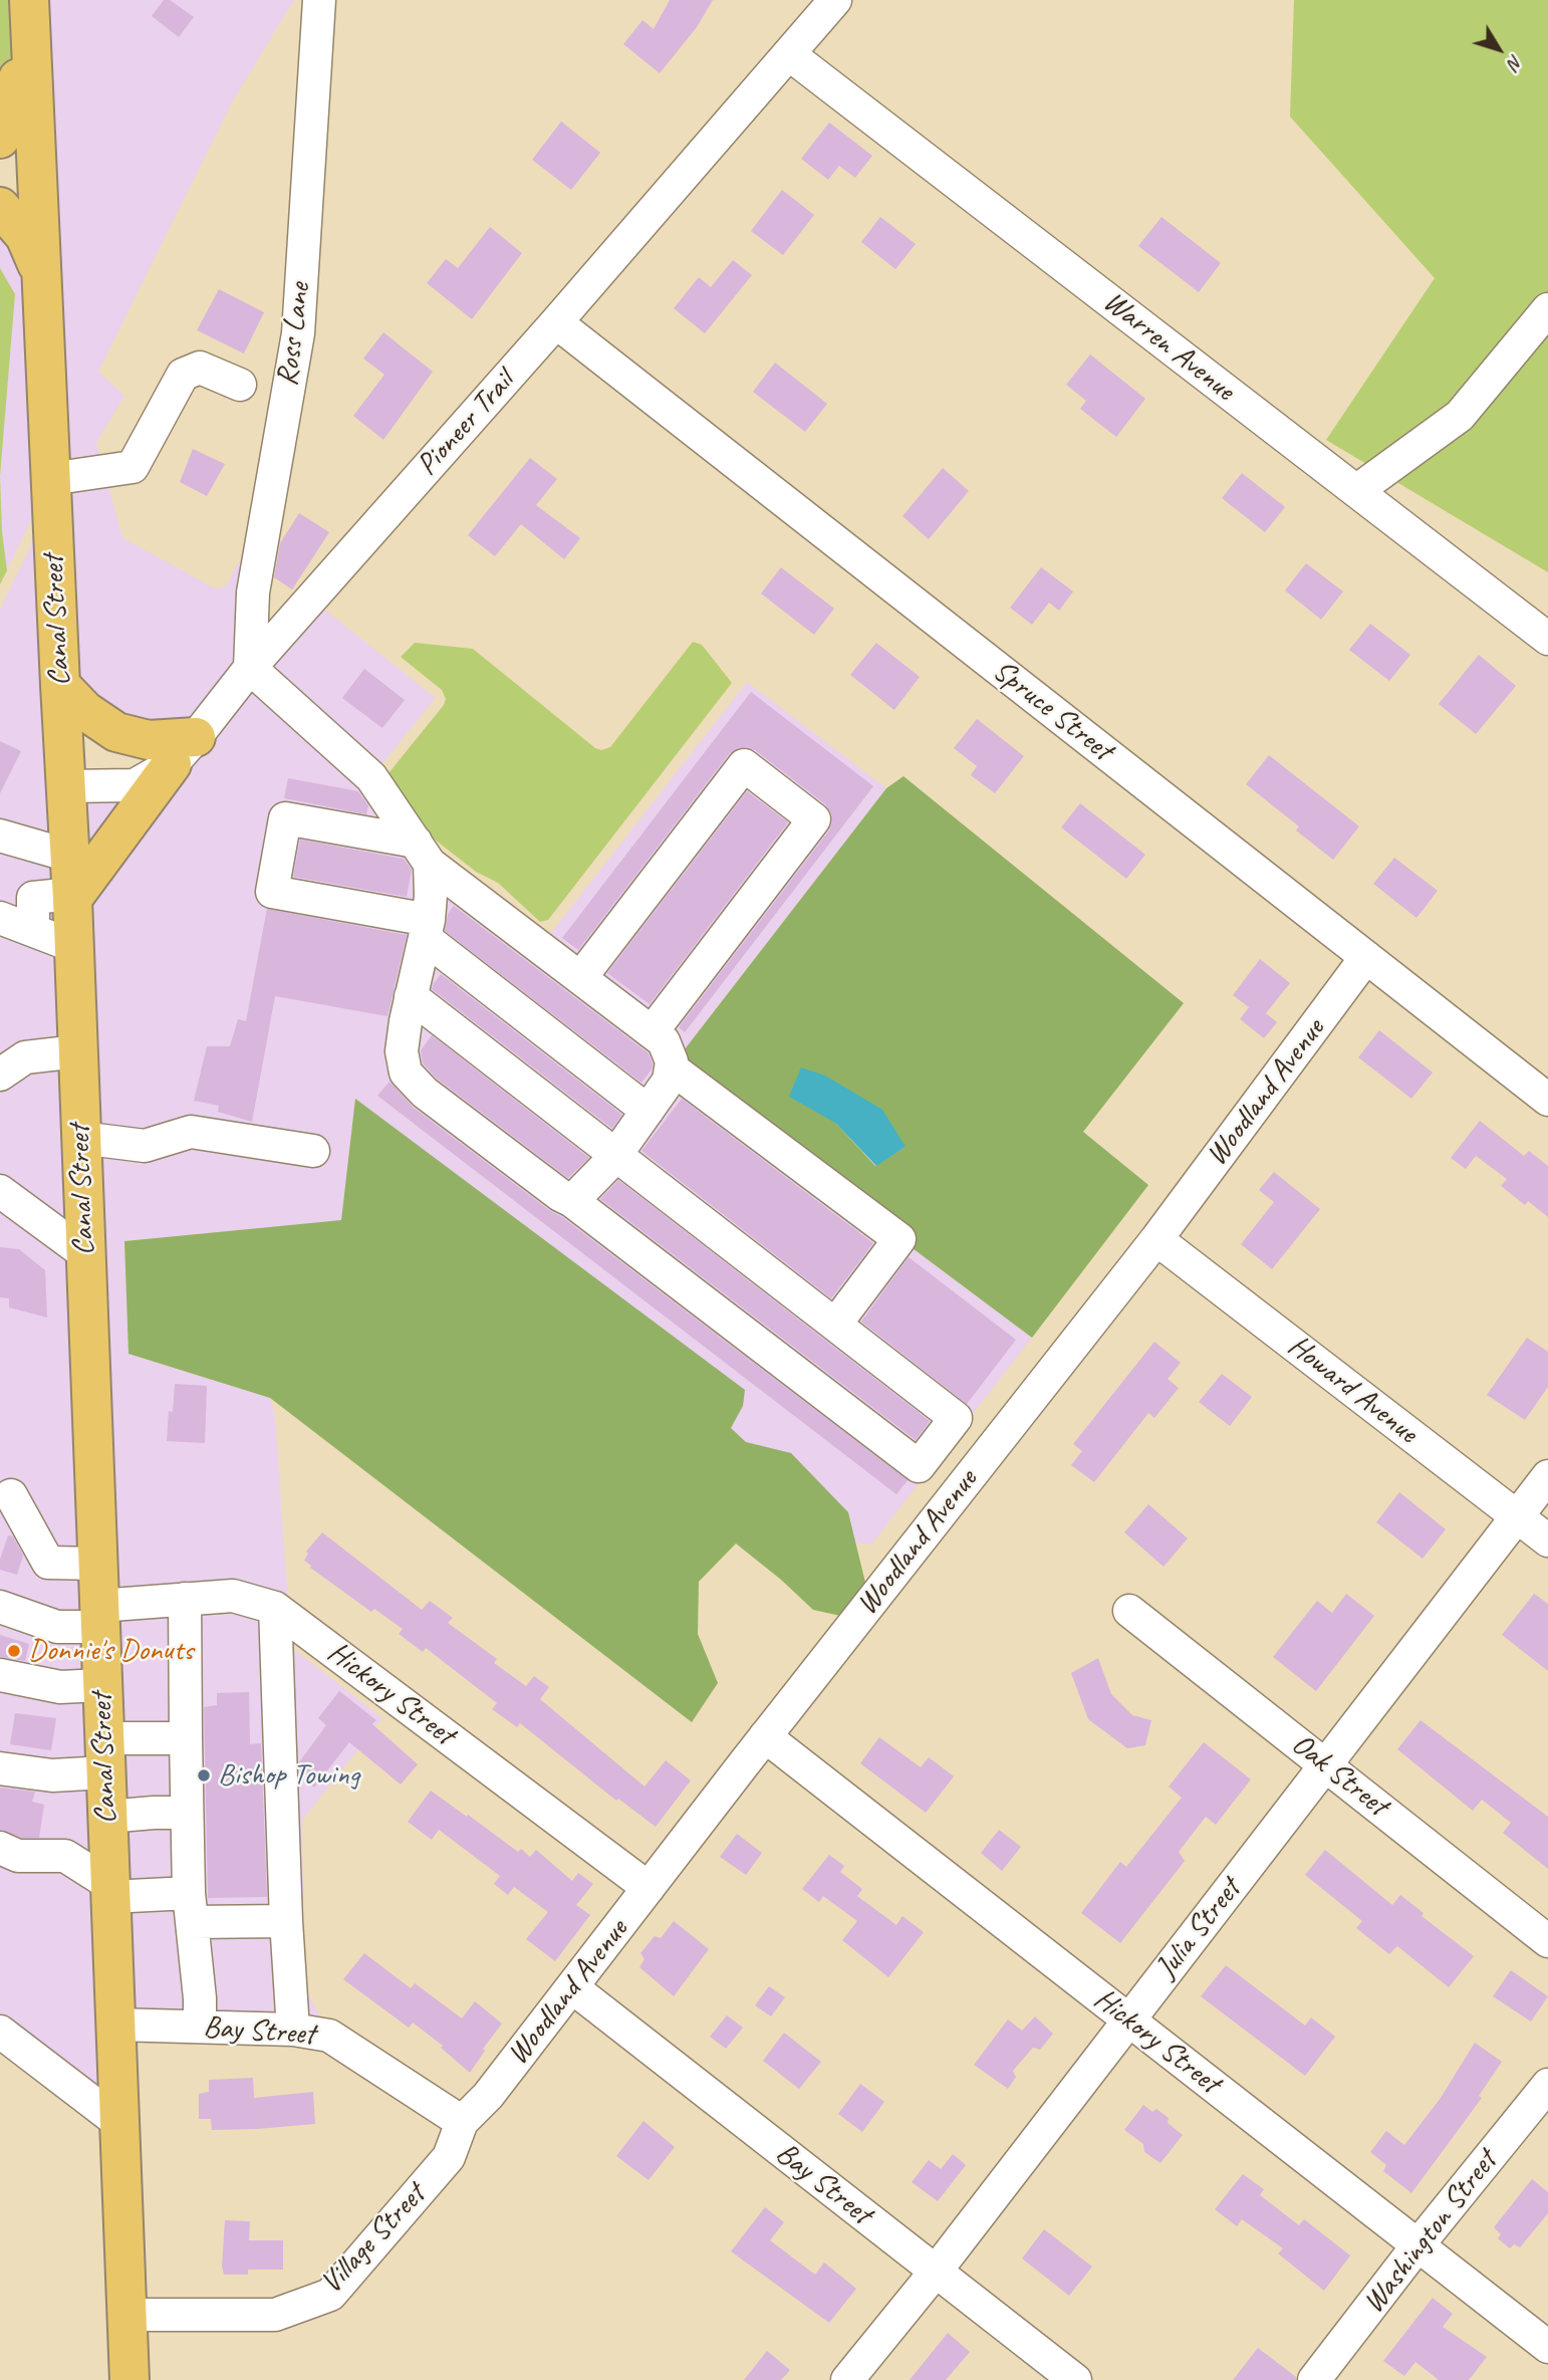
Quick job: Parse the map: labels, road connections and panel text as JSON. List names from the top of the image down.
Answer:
{
  "streets": {
    "main road": ["Canal Street"],
    "street": [
      "Ross Lane",
      "Warren Avenue",
      "Pioneer Trail",
      "Spruce Street",
      "Woodland Avenue",
      "Howard Avenue",
      "Hickory Street",
      "Oak Street",
      "Julia Street",
      "Bay Street",
      "Washington Street",
      "Village Street"
    ]
  },
  "crossings": [
    ["Ross Lane", "Pioneer Trail"],
    ["Warren Avenue", "Pioneer Trail"],
    ["Pioneer Trail", "Canal Street"],
    ["Pioneer Trail", "Spruce Street"],
    ["Canal Street", "Hickory Street"],
    ["Canal Street", "Bay Street"],
    ["Canal Street", "Village Street"],
    ["Spruce Street", "Woodland Avenue"],
    ["Woodland Avenue", "Howard Avenue"],
    ["Woodland Avenue", "Hickory Street"],
    ["Woodland Avenue", "Bay Street"],
    ["Woodland Avenue", "Village Street"],
    ["Howard Avenue", "Julia Street"],
    ["Hickory Street", "Julia Street"],
    ["Hickory Street", "Washington Street"],
    ["Oak Street", "Julia Street"],
    ["Julia Street", "Bay Street"],
    ["Bay Street", "Village Street"]
  ],
  "places": ["Donnie's Donuts", "Bishop Towing"],
  "north": "bottom right"
}
